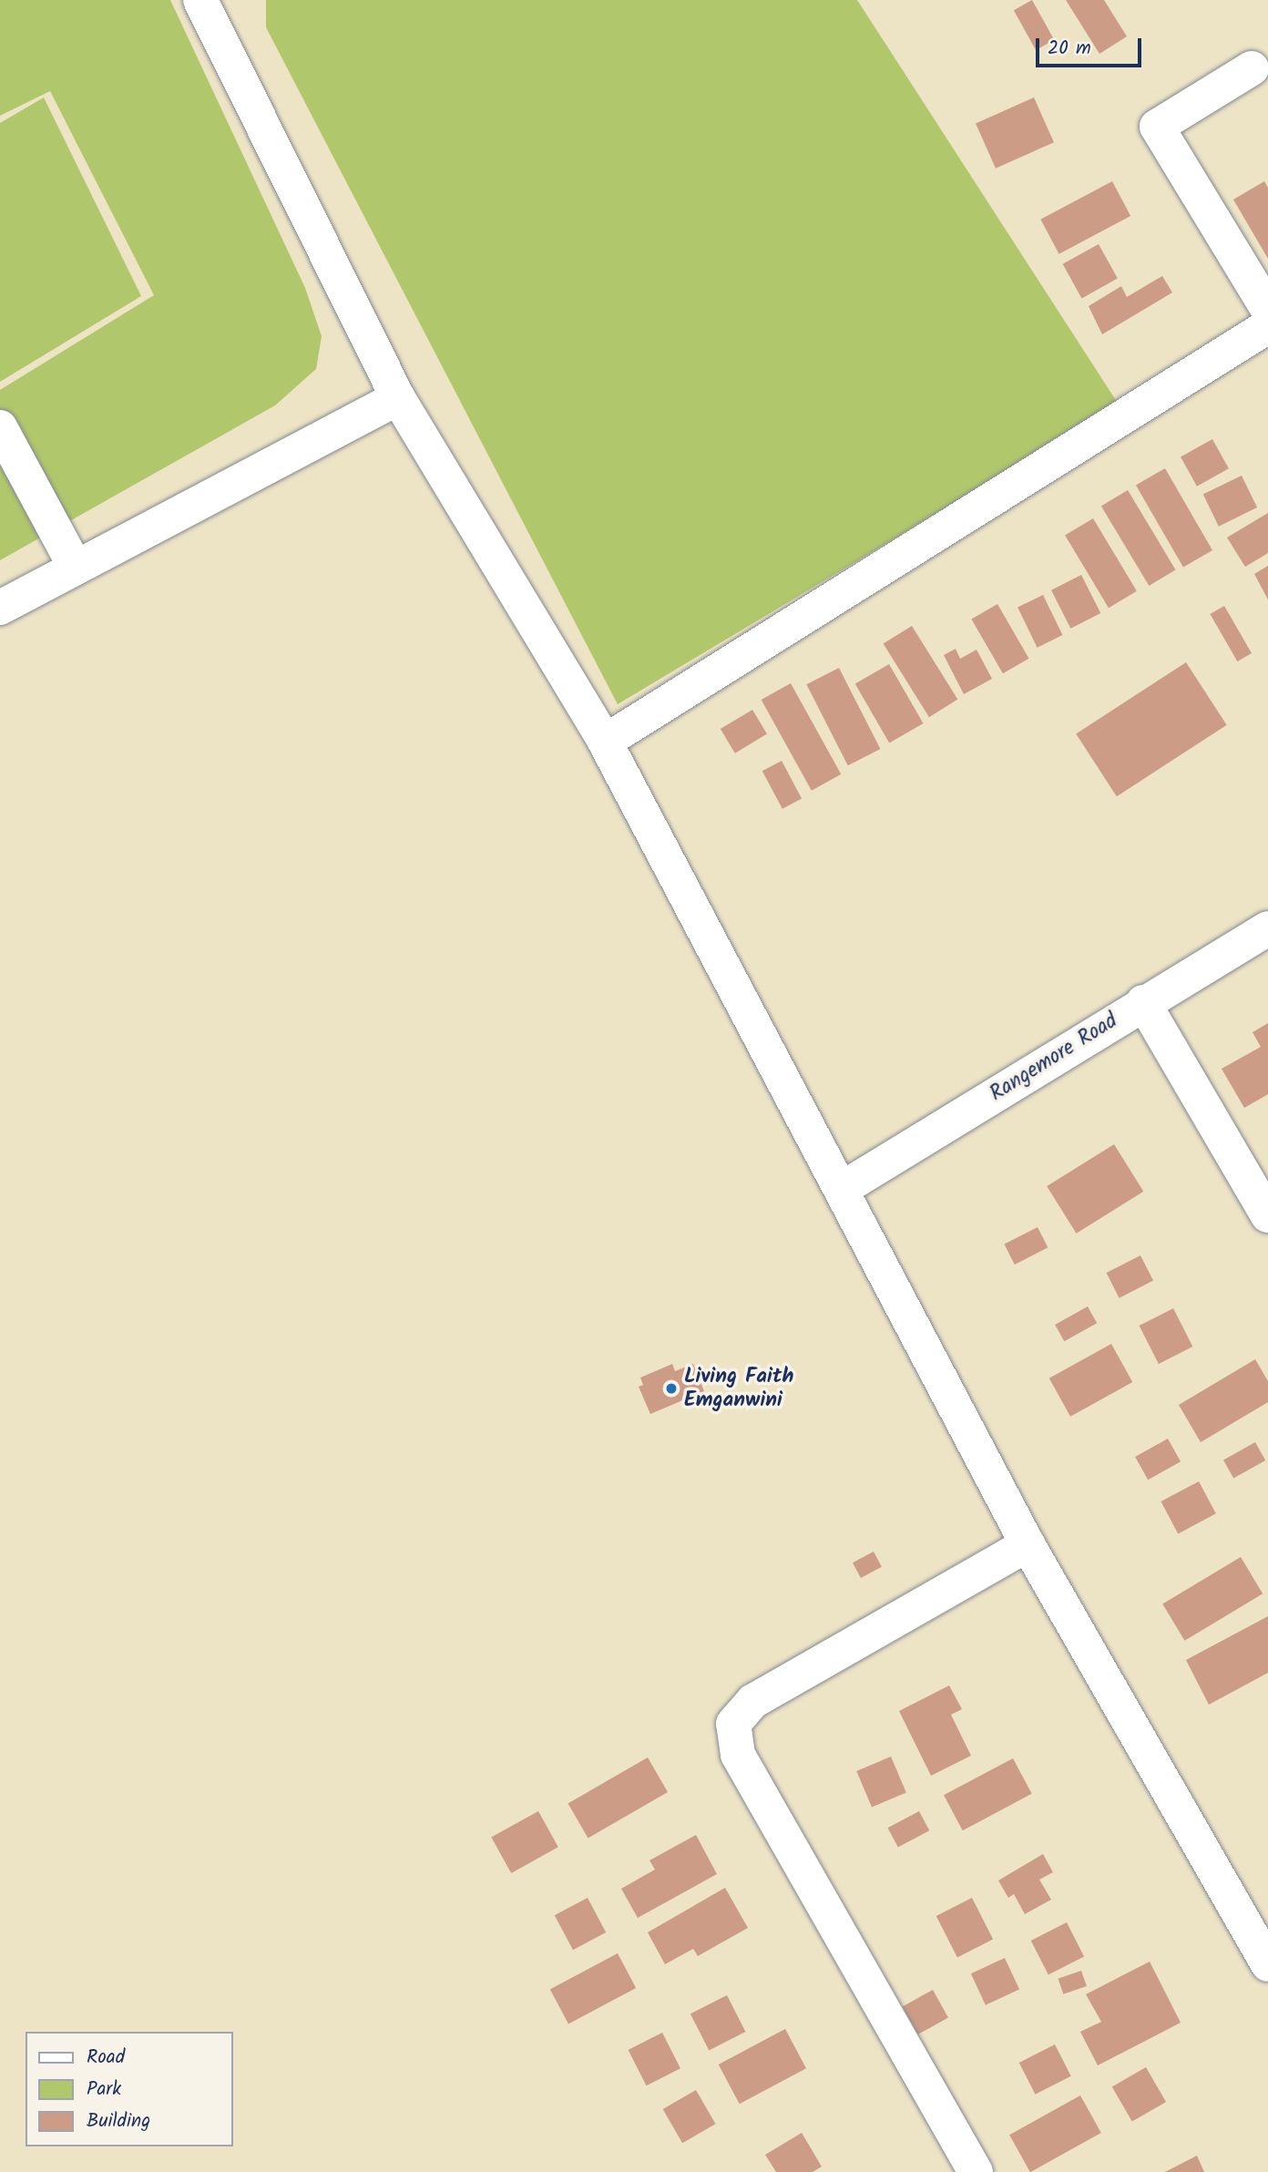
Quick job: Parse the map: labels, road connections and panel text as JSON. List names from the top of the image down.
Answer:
{
  "streets": {
    "street": ["Rangemore Road"]
  },
  "places": ["Living Faith Emganwini"],
  "legend": ["Road", "Park", "Building"],
  "scale_bar": "20 m"
}
